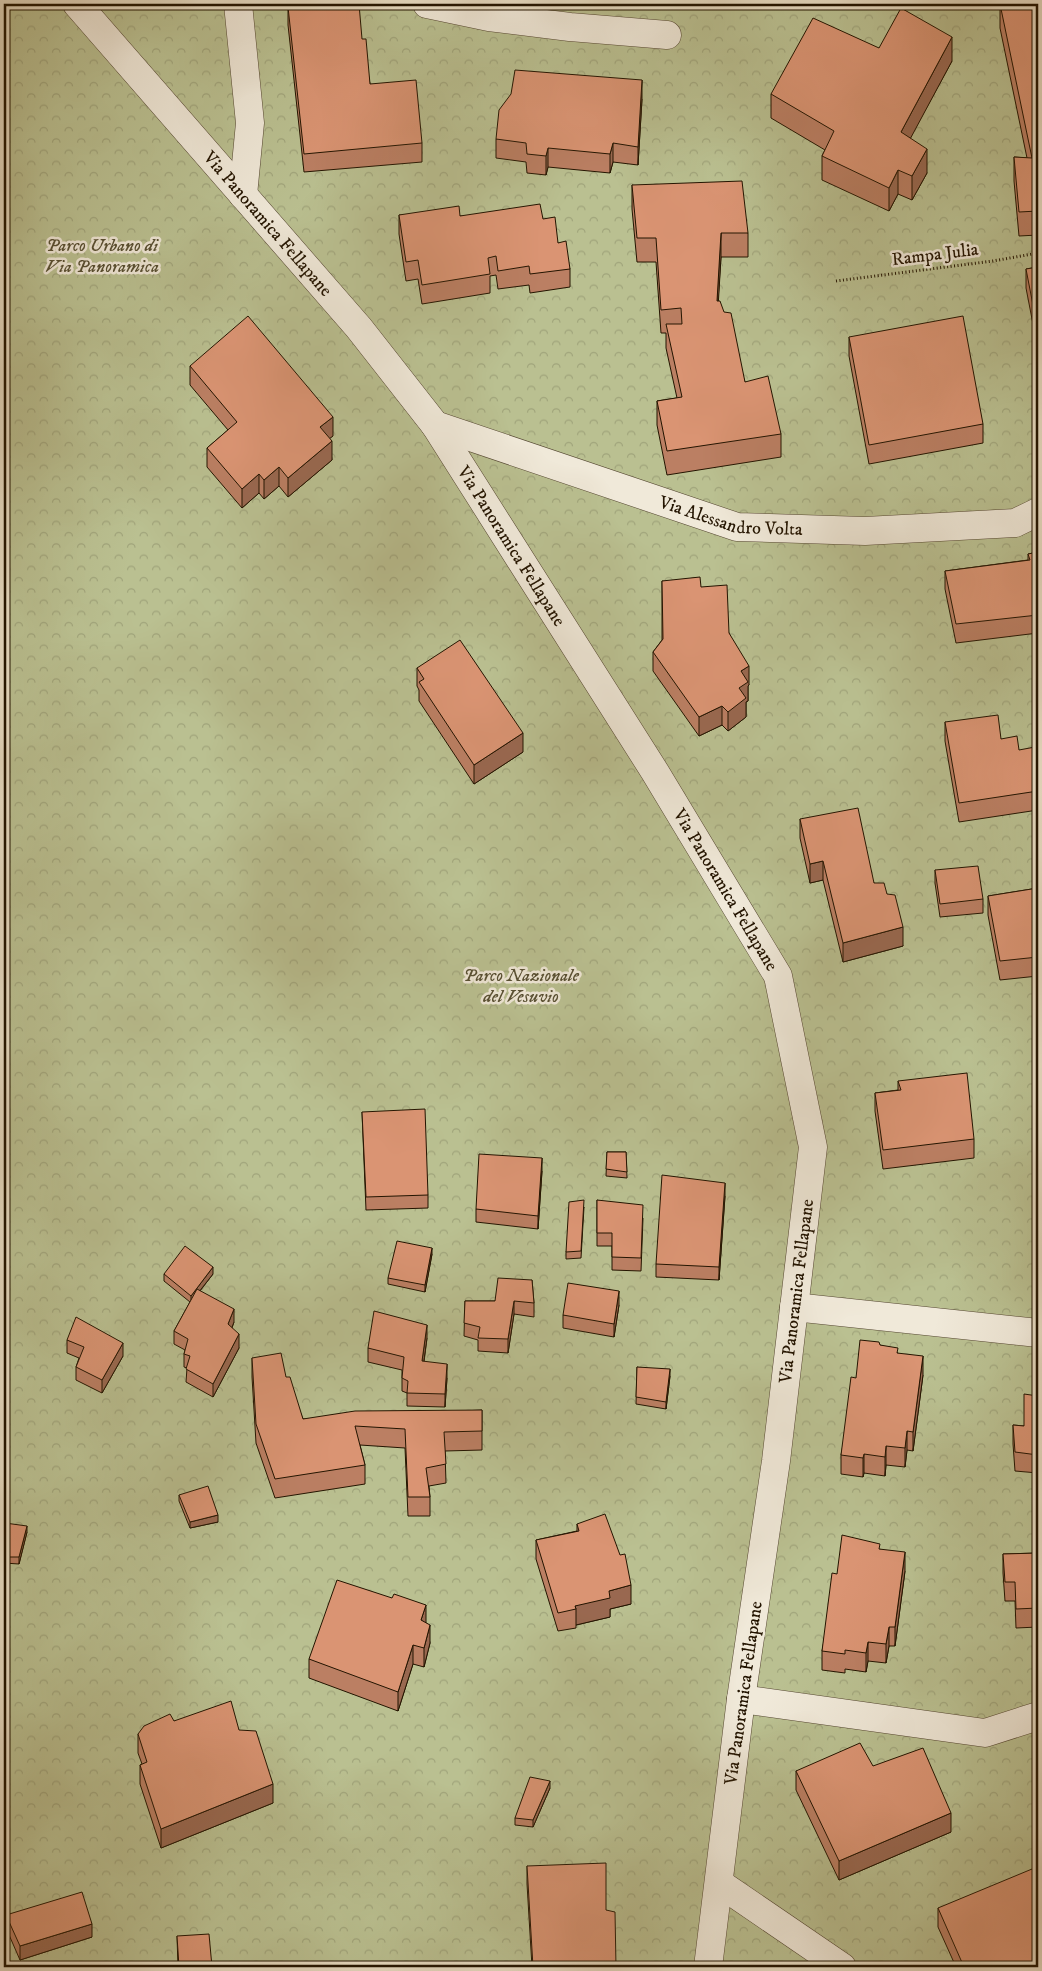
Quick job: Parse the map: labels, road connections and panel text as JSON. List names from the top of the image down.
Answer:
{
  "streets": {
    "street": ["Via Panoramica Fellapane", "Via Alessandro Volta"],
    "path": ["Rampa Julia"]
  },
  "crossings": [
    ["Via Panoramica Fellapane", "Via Alessandro Volta"]
  ],
  "parks": ["Parco Urbano di Via Panoramica", "Parco Nazionale del Vesuvio"]
}
